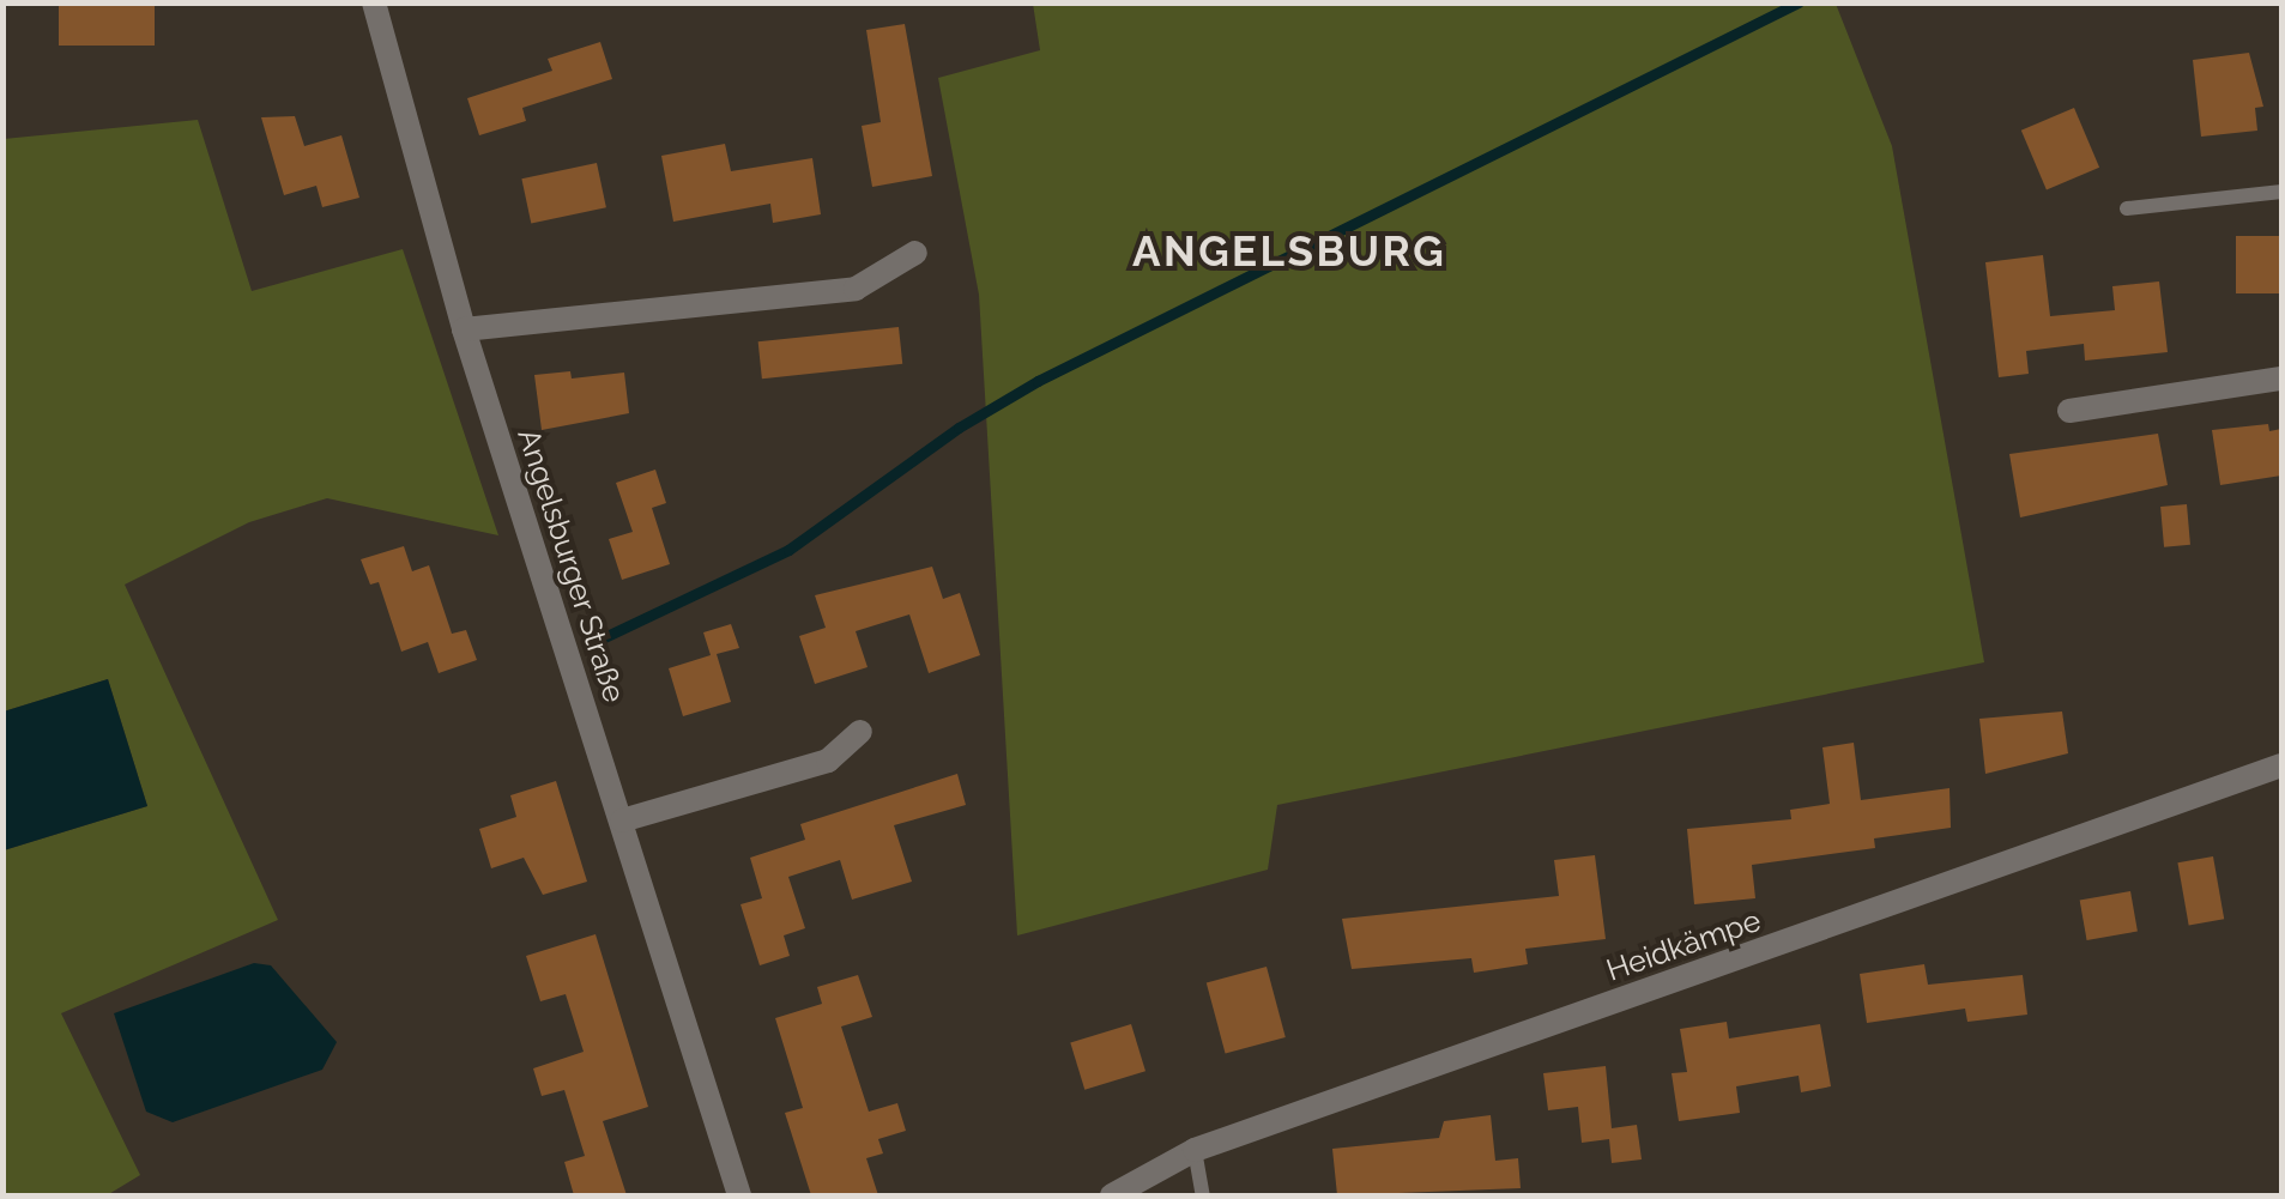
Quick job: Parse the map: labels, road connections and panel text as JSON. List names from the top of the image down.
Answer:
{
  "streets": {
    "street": ["Angelsburger Straße", "Heidkämpe"]
  },
  "districts": ["ANGELSBURG"]
}
